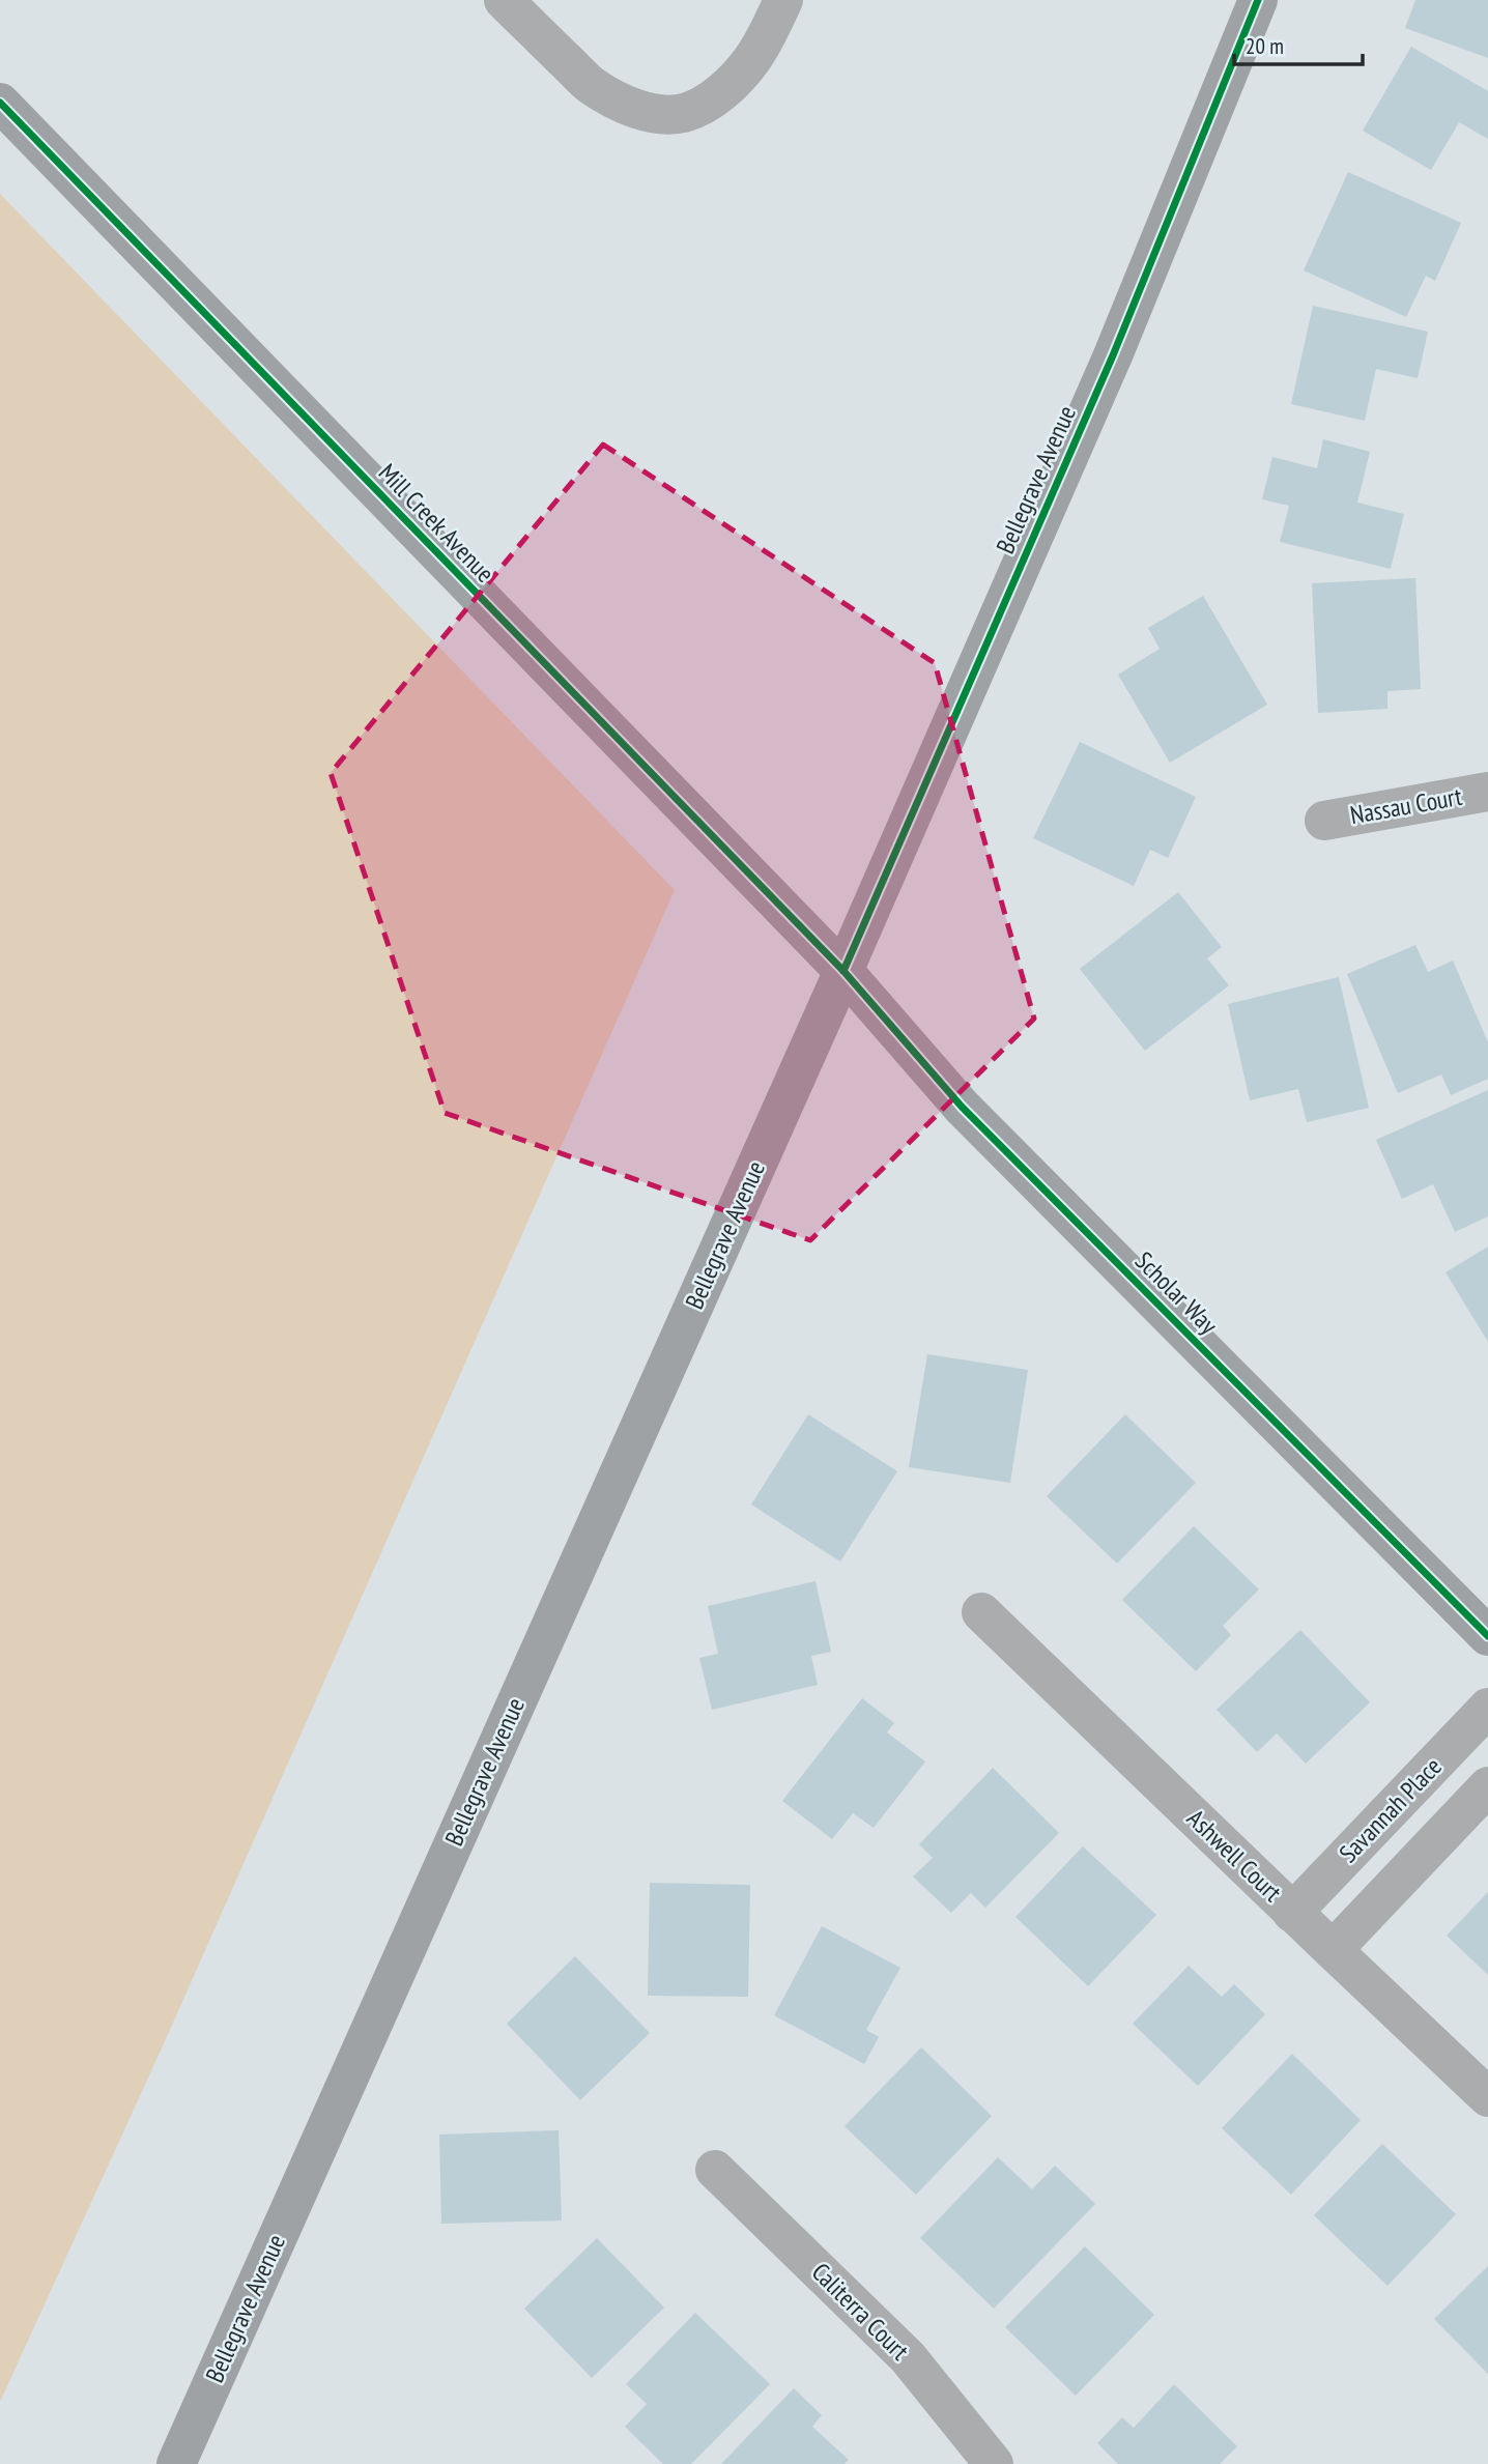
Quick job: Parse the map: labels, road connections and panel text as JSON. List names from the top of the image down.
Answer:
{
  "streets": {
    "main road": ["Bellegrave Avenue", "Mill Creek Avenue", "Scholar Way"],
    "street": [
      "Nassau Court",
      "Savannah Place",
      "Ashwell Court",
      "Caliterra Court"
    ]
  },
  "crossings": [
    ["Bellegrave Avenue", "Mill Creek Avenue"],
    ["Bellegrave Avenue", "Scholar Way"],
    ["Mill Creek Avenue", "Scholar Way"],
    ["Savannah Place", "Ashwell Court"]
  ],
  "scale_bar": "20 m"
}
